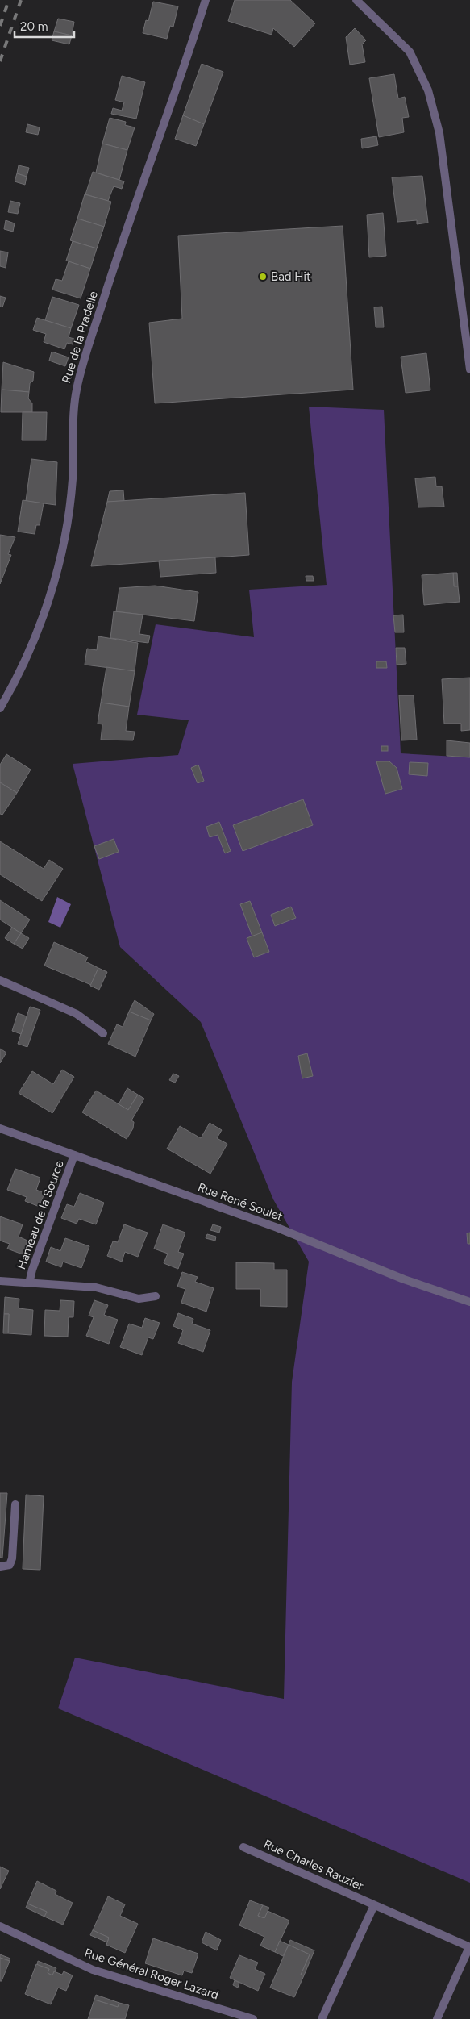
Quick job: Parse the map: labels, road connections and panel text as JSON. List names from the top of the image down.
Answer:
{
  "streets": {
    "street": [
      "Rue de la Pradelle",
      "Rue René Soulet",
      "Hameau de la Source",
      "Rue Charles Rauzier",
      "Rue Général Roger Lazard"
    ]
  },
  "crossings": [
    ["Rue René Soulet", "Hameau de la Source"]
  ],
  "places": ["Bad Hit"],
  "scale_bar": "20 m"
}
